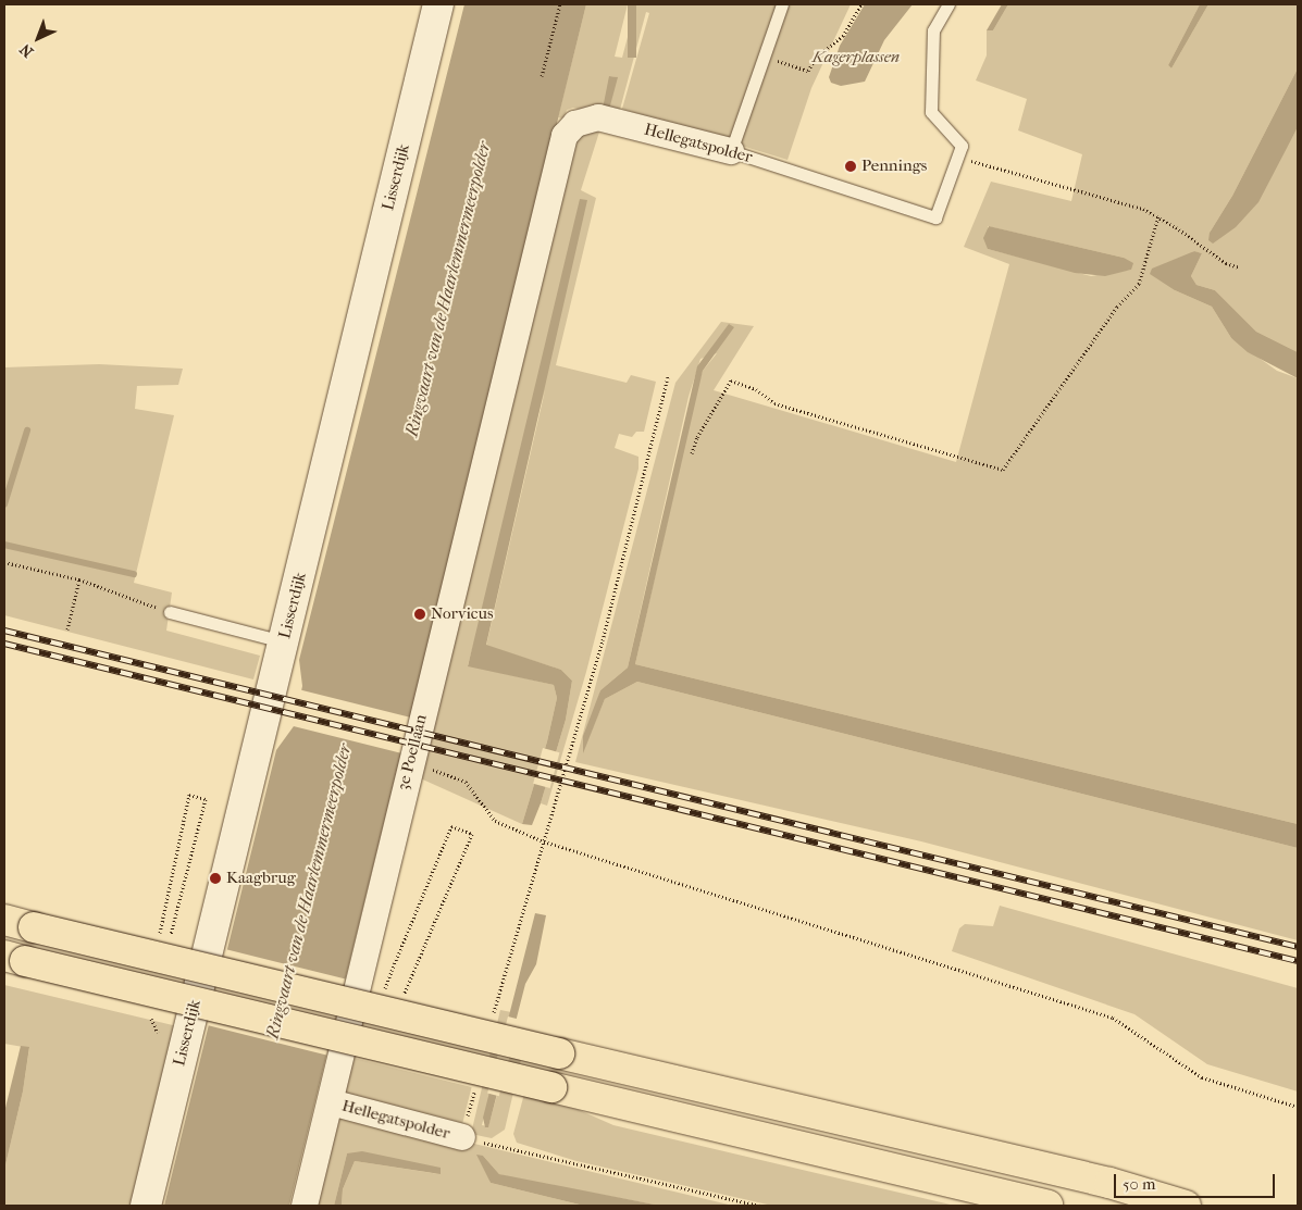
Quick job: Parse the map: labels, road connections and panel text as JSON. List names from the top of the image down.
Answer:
{
  "streets": {
    "street": ["Hellegatspolder", "Lisserdijk", "3e Poellaan"]
  },
  "crossings": [
    ["Hellegatspolder", "3e Poellaan"]
  ],
  "water": ["Ringvaart van de Haarlemmermeerpolder"],
  "parks": ["Kagerplassen"],
  "places": ["Pennings", "Norvicus", "Kaagbrug"],
  "scale_bar": "50 m",
  "north": "bottom left"
}
